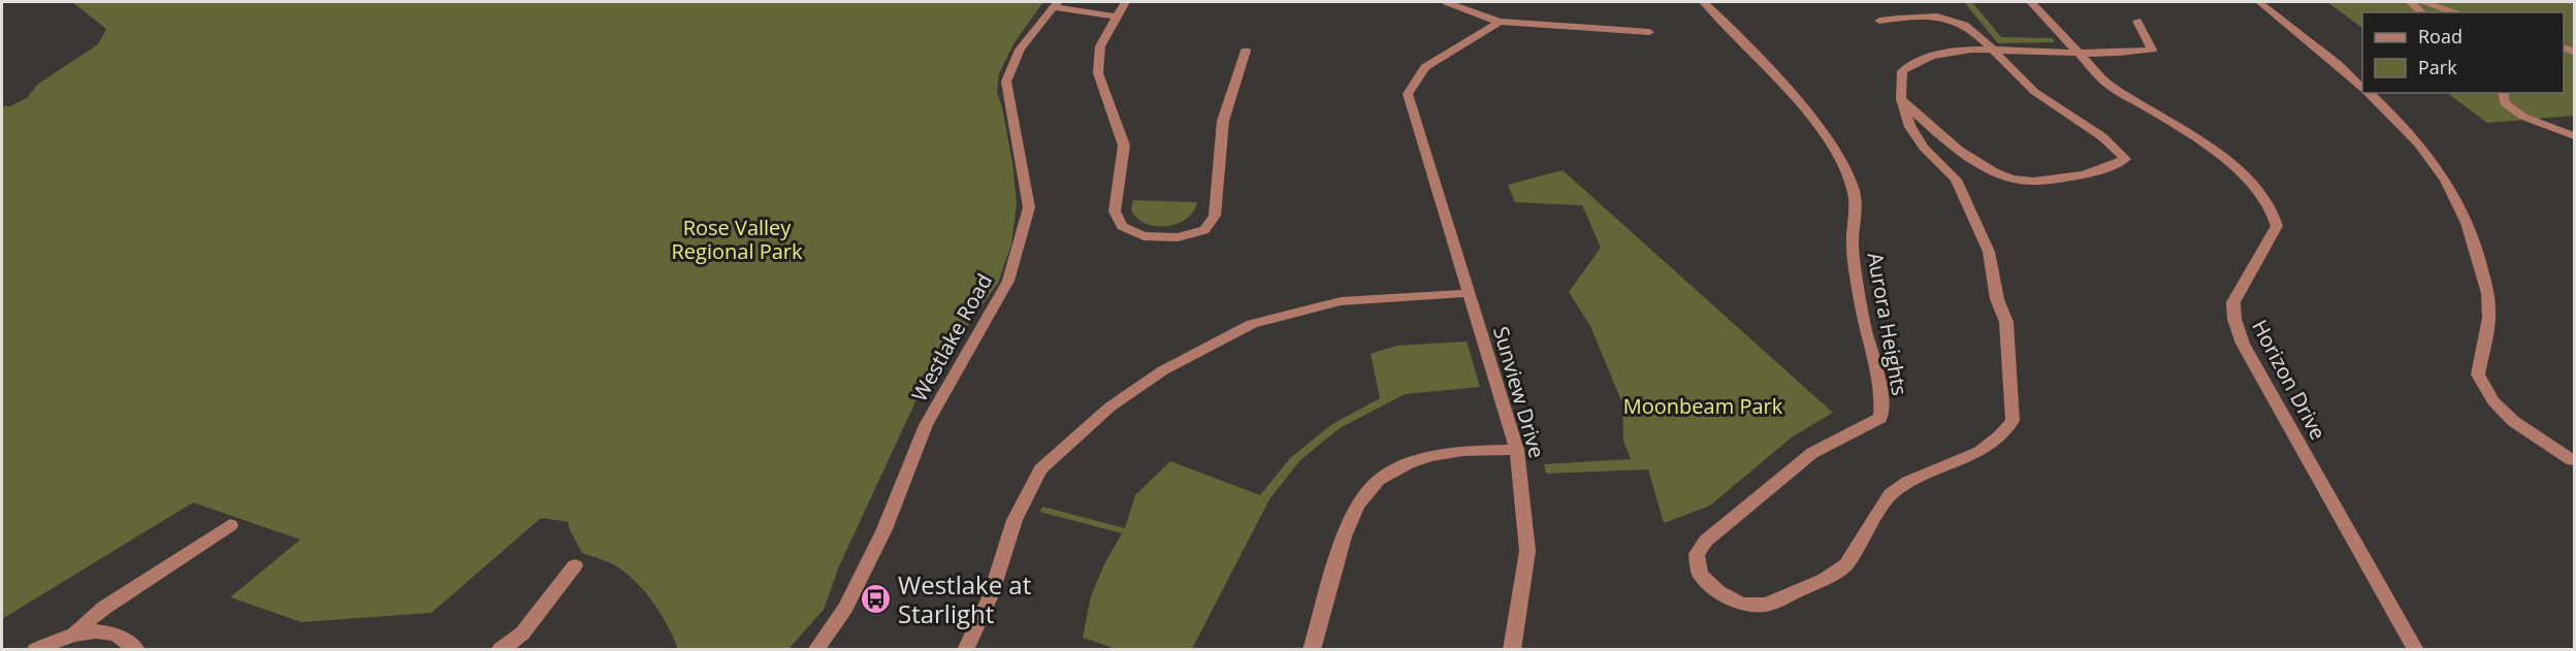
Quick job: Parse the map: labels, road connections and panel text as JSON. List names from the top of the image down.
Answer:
{
  "streets": {
    "street": [
      "Aurora Heights",
      "Westlake Road",
      "Horizon Drive",
      "Sunview Drive"
    ]
  },
  "parks": ["Rose Valley Regional Park", "Moonbeam Park"],
  "places": {
    "bus stop": ["Westlake at Starlight"]
  },
  "legend": ["Road", "Park"]
}
